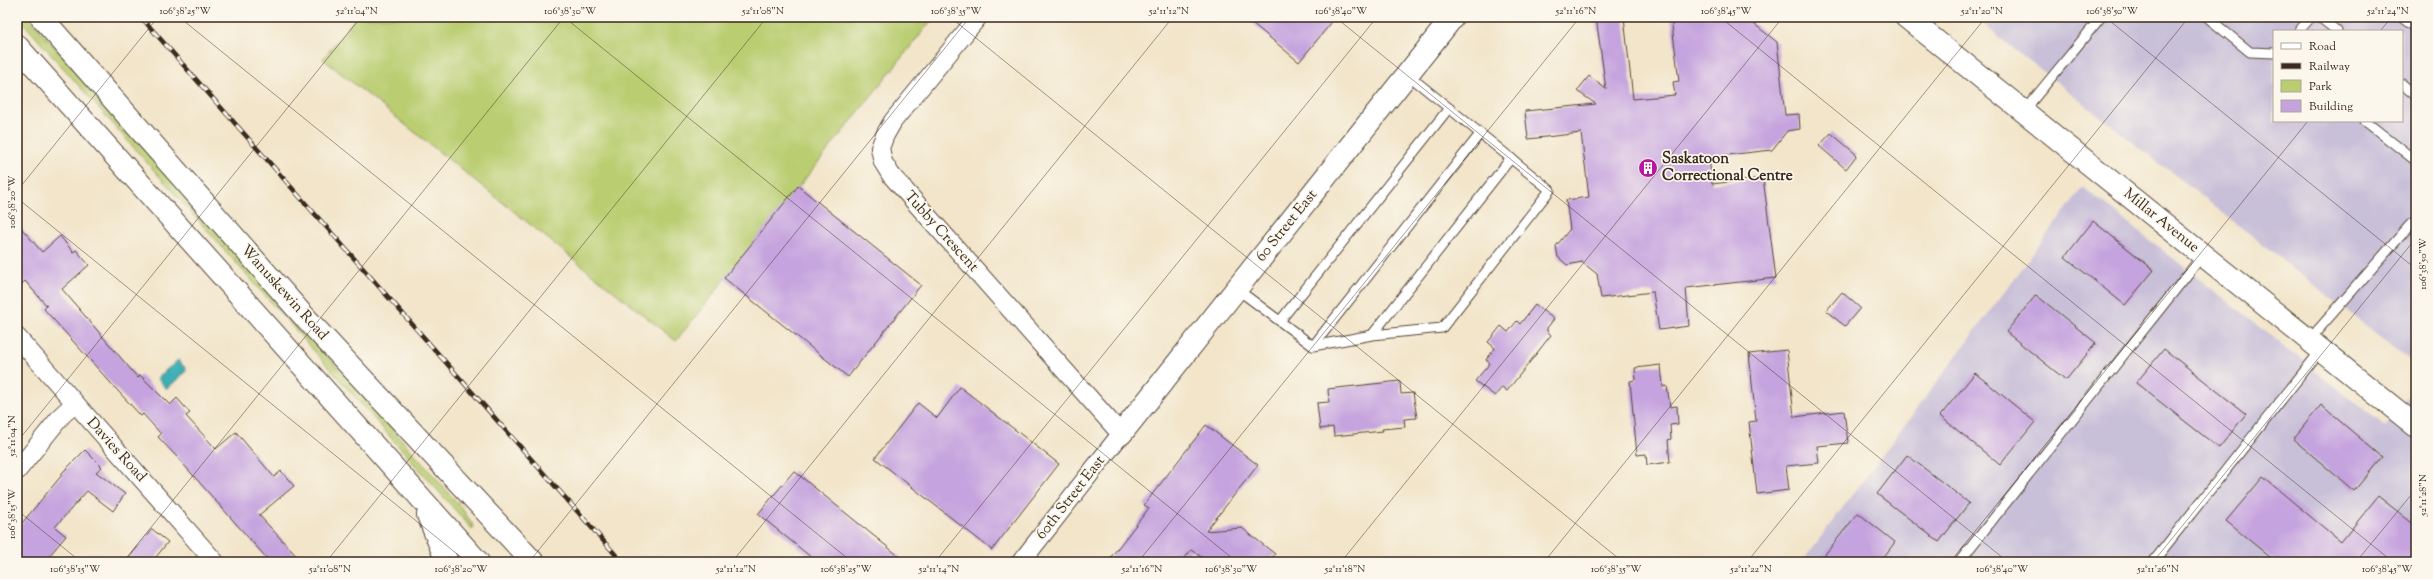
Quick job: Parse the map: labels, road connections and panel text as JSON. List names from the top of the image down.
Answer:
{
  "streets": {
    "main road": ["Millar Avenue", "60 Street East", "Wanuskewin Road"],
    "street": ["Tubby Crescent", "Davies Road", "60th Street East"]
  },
  "crossings": [
    ["60 Street East", "Tubby Crescent"],
    ["60 Street East", "60th Street East"],
    ["Tubby Crescent", "60th Street East"]
  ],
  "places": {
    "building": ["Saskatoon Correctional Centre"]
  },
  "legend": [
    "Road",
    "Railway",
    "Park",
    "Building"
  ],
  "coordinates": [
    "106°38'25\"W",
    "52°11'04\"N",
    "106°38'30\"W",
    "52°11'08\"N",
    "106°38'35\"W",
    "52°11'12\"N",
    "106°38'40\"W",
    "52°11'16\"N",
    "106°38'45\"W",
    "52°11'20\"N",
    "106°38'50\"W",
    "52°11'24\"N",
    "106°38'20\"W",
    "52°11'28\"N",
    "106°38'15\"W",
    "52°11'14\"N",
    "52°11'18\"N",
    "52°11'22\"N",
    "52°11'26\"N"
  ]
}
